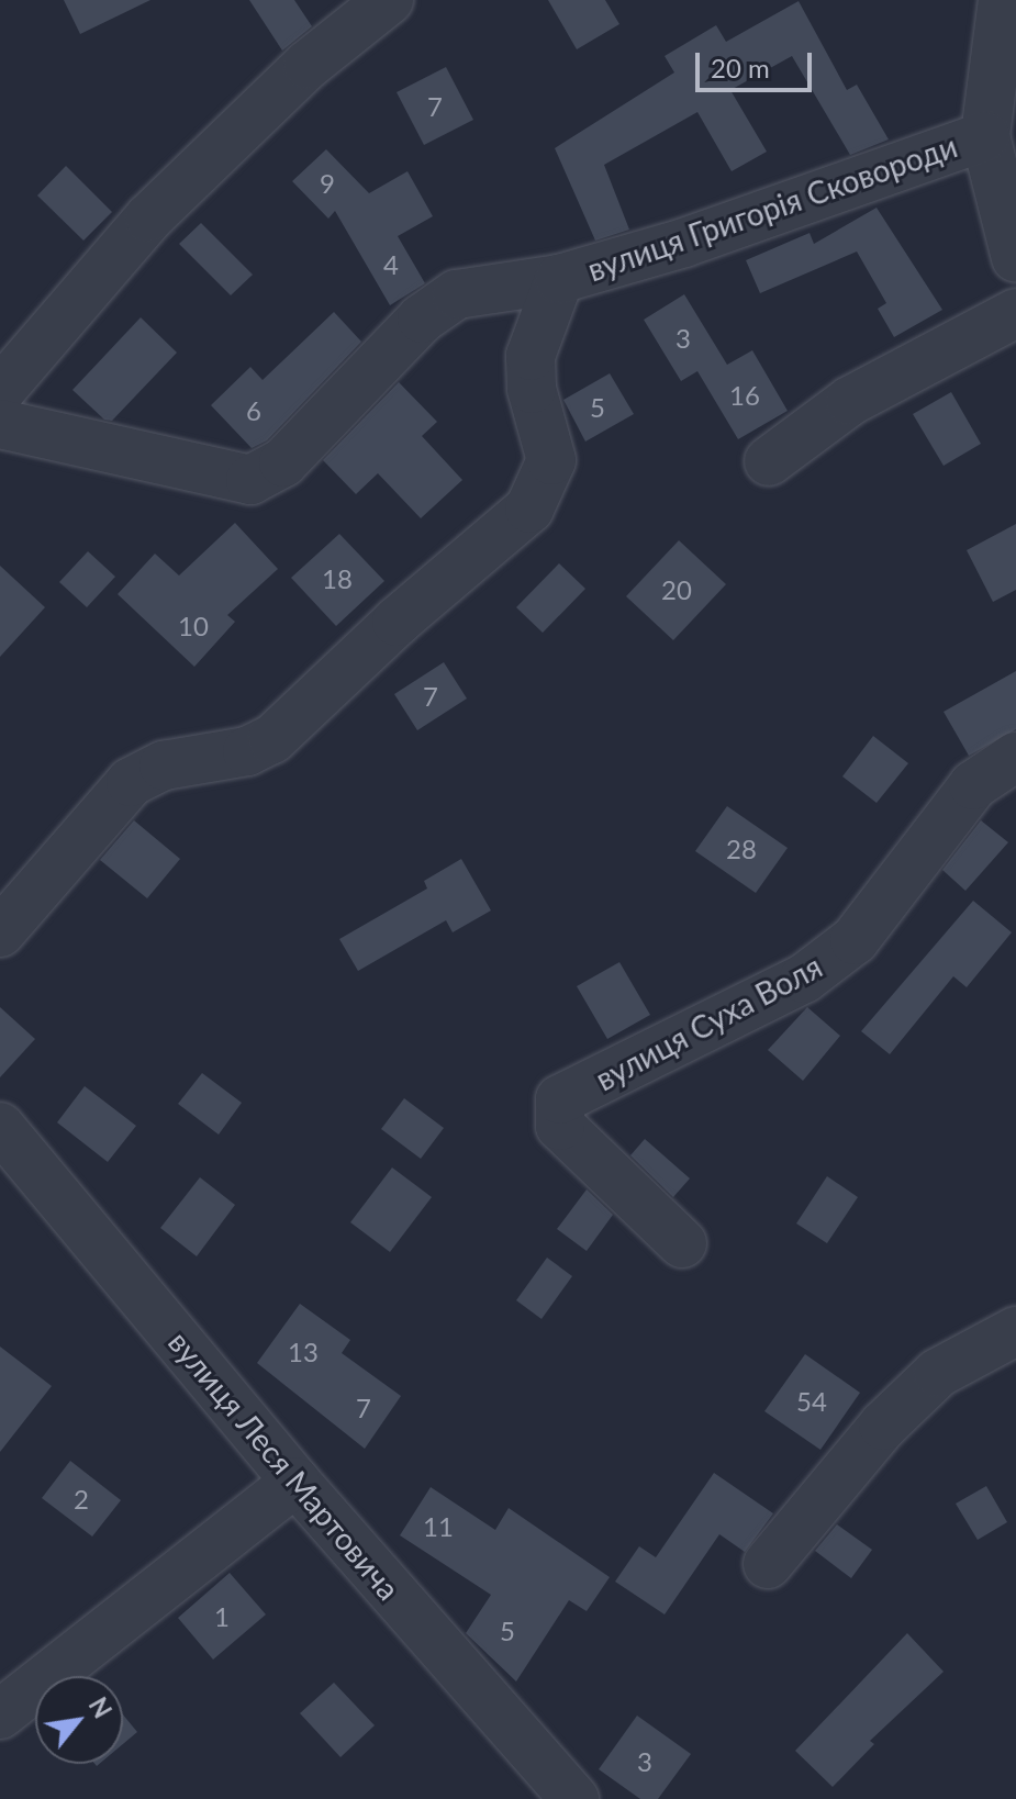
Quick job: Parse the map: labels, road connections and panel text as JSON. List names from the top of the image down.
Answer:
{
  "streets": {
    "street": ["вулиця Григорія Сковороди", "вулиця Суха Воля", "вулиця Леся Мартовича"]
  },
  "house_numbers": [
    "7",
    "9",
    "4",
    "3",
    "16",
    "5",
    "6",
    "18",
    "20",
    "10",
    "7",
    "28",
    "13",
    "54",
    "7",
    "2",
    "11",
    "1",
    "5",
    "3"
  ],
  "scale_bar": "20 m",
  "north": "top right"
}
